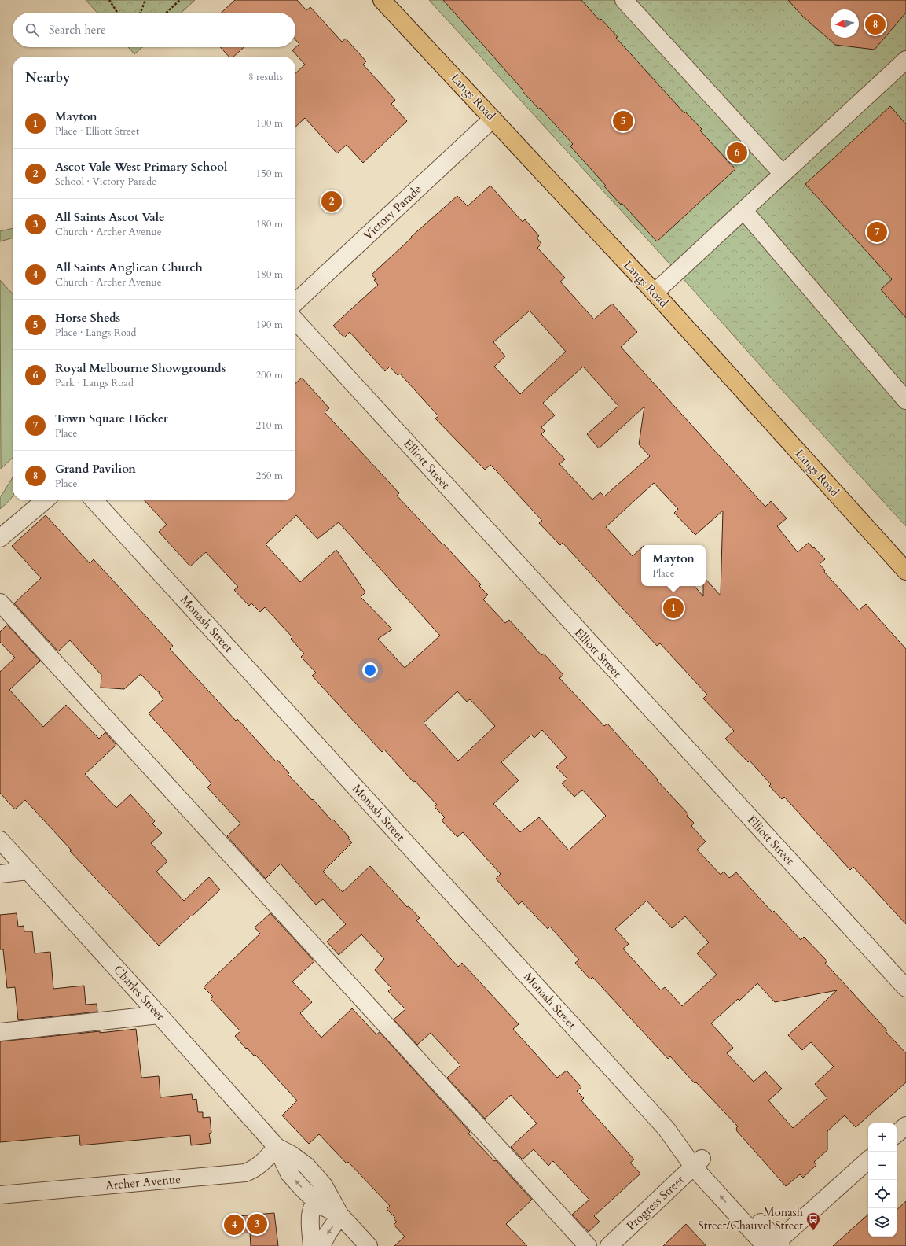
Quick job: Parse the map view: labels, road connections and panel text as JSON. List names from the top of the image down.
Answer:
{
  "streets": {
    "main road": ["Langs Road"],
    "street": [
      "Victory Parade",
      "Elliott Street",
      "Monash Street",
      "Charles Street",
      "Archer Avenue",
      "Progress Street"
    ]
  },
  "crossings": [
    ["Langs Road", "Victory Parade"],
    ["Monash Street", "Progress Street"],
    ["Charles Street", "Archer Avenue"]
  ],
  "places": {
    "bus stop": ["Monash Street/Chauvel Street"]
  },
  "north": "left",
  "page": {
    "pins": [
      "8",
      "5",
      "6",
      "2",
      "7",
      "1",
      "3",
      "4"
    ],
    "search": "Search here",
    "heading": ["Nearby", "8 results"],
    "list": [
      {
        "mark": "1",
        "name": "Mayton",
        "note": "Place · Elliott Street",
        "value": "100 m"
      },
      {
        "mark": "2",
        "name": "Ascot Vale West Primary School",
        "note": "School · Victory Parade",
        "value": "150 m"
      },
      {
        "mark": "3",
        "name": "All Saints Ascot Vale",
        "note": "Church · Archer Avenue",
        "value": "180 m"
      },
      {
        "mark": "4",
        "name": "All Saints Anglican Church",
        "note": "Church · Archer Avenue",
        "value": "180 m"
      },
      {
        "mark": "5",
        "name": "Horse Sheds",
        "note": "Place · Langs Road",
        "value": "190 m"
      },
      {
        "mark": "6",
        "name": "Royal Melbourne Showgrounds",
        "note": "Park · Langs Road",
        "value": "200 m"
      },
      {
        "mark": "7",
        "name": "Town Square Höcker",
        "note": "Place",
        "value": "210 m"
      },
      {
        "mark": "8",
        "name": "Grand Pavilion",
        "note": "Place",
        "value": "260 m"
      }
    ],
    "popup": ["Mayton", "Place"],
    "map_buttons": ["+", "−"]
  }
}
